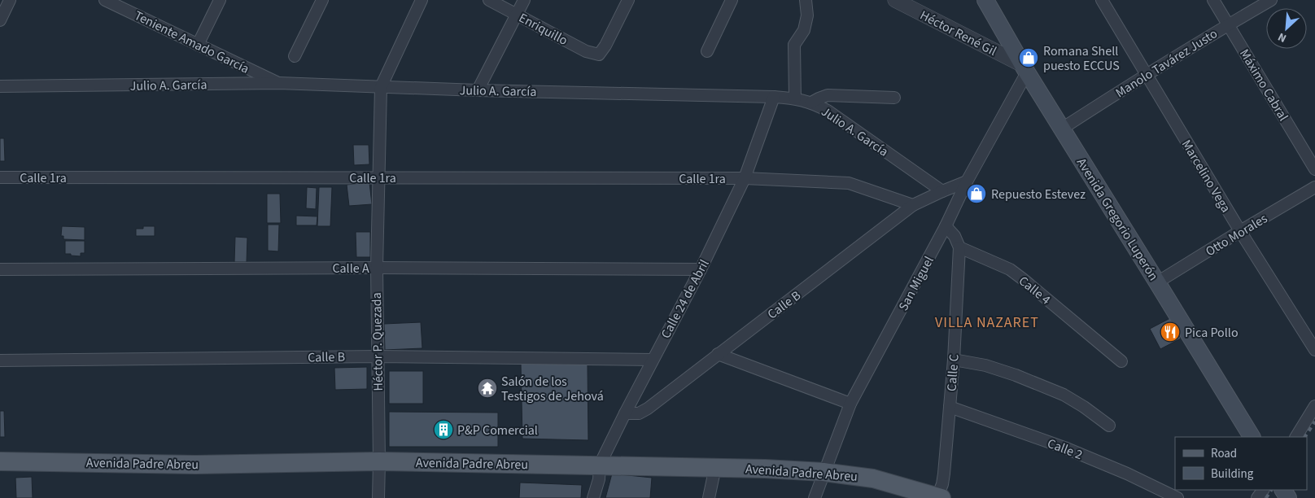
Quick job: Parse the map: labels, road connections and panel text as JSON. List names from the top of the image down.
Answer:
{
  "streets": {
    "main road": ["Avenida Gregorio Luperón", "Avenida Padre Abreu"],
    "street": [
      "Enriquillo",
      "Héctor René Gil",
      "Teniente Amado García",
      "Manolo Tavárez Justo",
      "Julio A. García",
      "Máximo Cabral",
      "Marcelino Vega",
      "Calle 1ra",
      "Otto Morales",
      "Calle A",
      "San Miguel",
      "Calle 4",
      "Calle 24 de Abril",
      "Calle B",
      "Héctor P. Quezada",
      "Calle C",
      "Calle 2"
    ]
  },
  "crossings": [
    ["Héctor René Gil", "Avenida Gregorio Luperón"],
    ["Héctor René Gil", "San Miguel"],
    ["Teniente Amado García", "Julio A. García"],
    ["Manolo Tavárez Justo", "Máximo Cabral"],
    ["Manolo Tavárez Justo", "Marcelino Vega"],
    ["Manolo Tavárez Justo", "Avenida Gregorio Luperón"],
    ["Julio A. García", "Calle 24 de Abril"],
    ["Julio A. García", "Calle B"],
    ["Julio A. García", "Héctor P. Quezada"],
    ["Marcelino Vega", "Otto Morales"],
    ["Calle 1ra", "Calle 24 de Abril"],
    ["Calle 1ra", "Calle B"],
    ["Calle 1ra", "Héctor P. Quezada"],
    ["Avenida Gregorio Luperón", "Otto Morales"],
    ["Avenida Gregorio Luperón", "San Miguel"],
    ["Calle A", "Calle 24 de Abril"],
    ["Calle A", "Héctor P. Quezada"],
    ["San Miguel", "Avenida Padre Abreu"],
    ["Calle 4", "Calle C"],
    ["Calle 24 de Abril", "Calle B"],
    ["Calle 24 de Abril", "Avenida Padre Abreu"],
    ["Calle B", "Héctor P. Quezada"],
    ["Héctor P. Quezada", "Avenida Padre Abreu"],
    ["Calle C", "Calle 2"],
    ["Calle C", "Avenida Padre Abreu"]
  ],
  "districts": ["VILLA NAZARET"],
  "places": {
    "shop": ["Romana Shell puesto ECCUS", "Repuesto Estevez"],
    "restaurant": ["Pica Pollo"],
    "temple": ["Salón de los Testigos de Jehová"],
    "building": ["P&P Comercial"]
  },
  "legend": ["Road", "Building"],
  "north": "bottom left"
}
